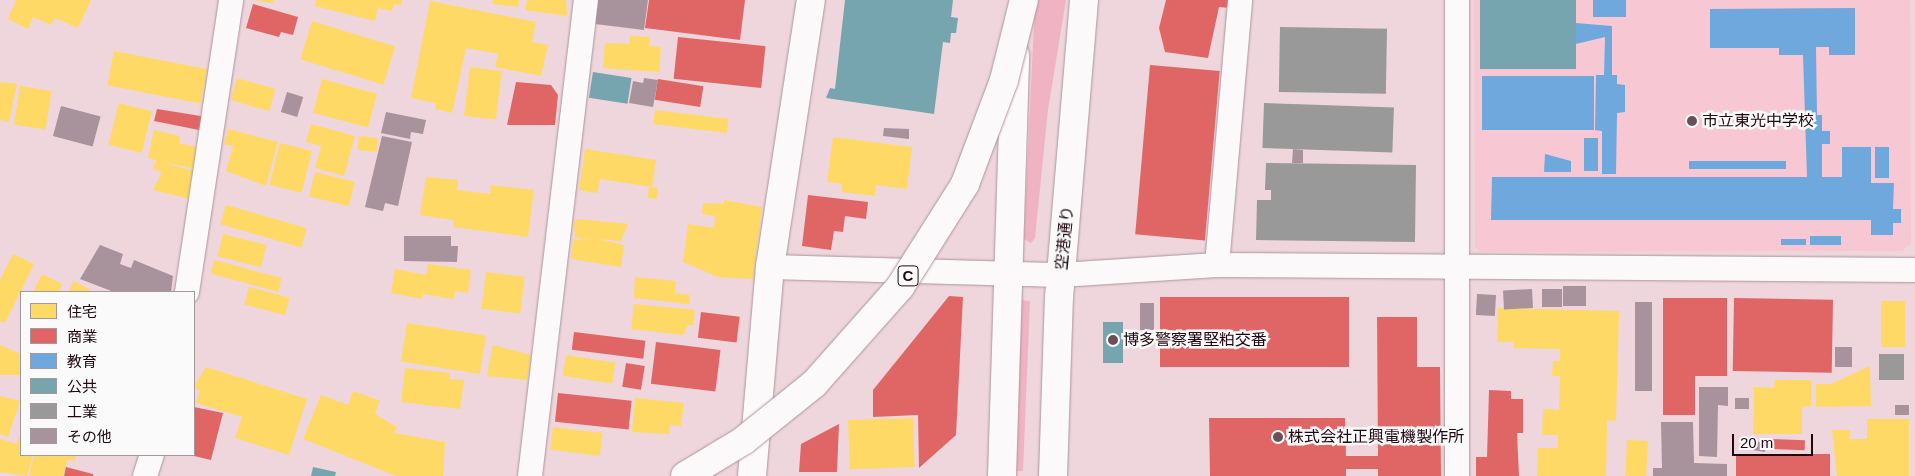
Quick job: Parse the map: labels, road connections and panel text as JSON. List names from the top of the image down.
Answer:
{
  "streets": {
    "main road": ["空港通り", "C"]
  },
  "places": ["市立東光中学校", "博多警察署堅粕交番", "株式会社正興電機製作所"],
  "legend": [
    "住宅",
    "商業",
    "教育",
    "公共",
    "工業",
    "その他"
  ],
  "scale_bar": "20 m"
}
